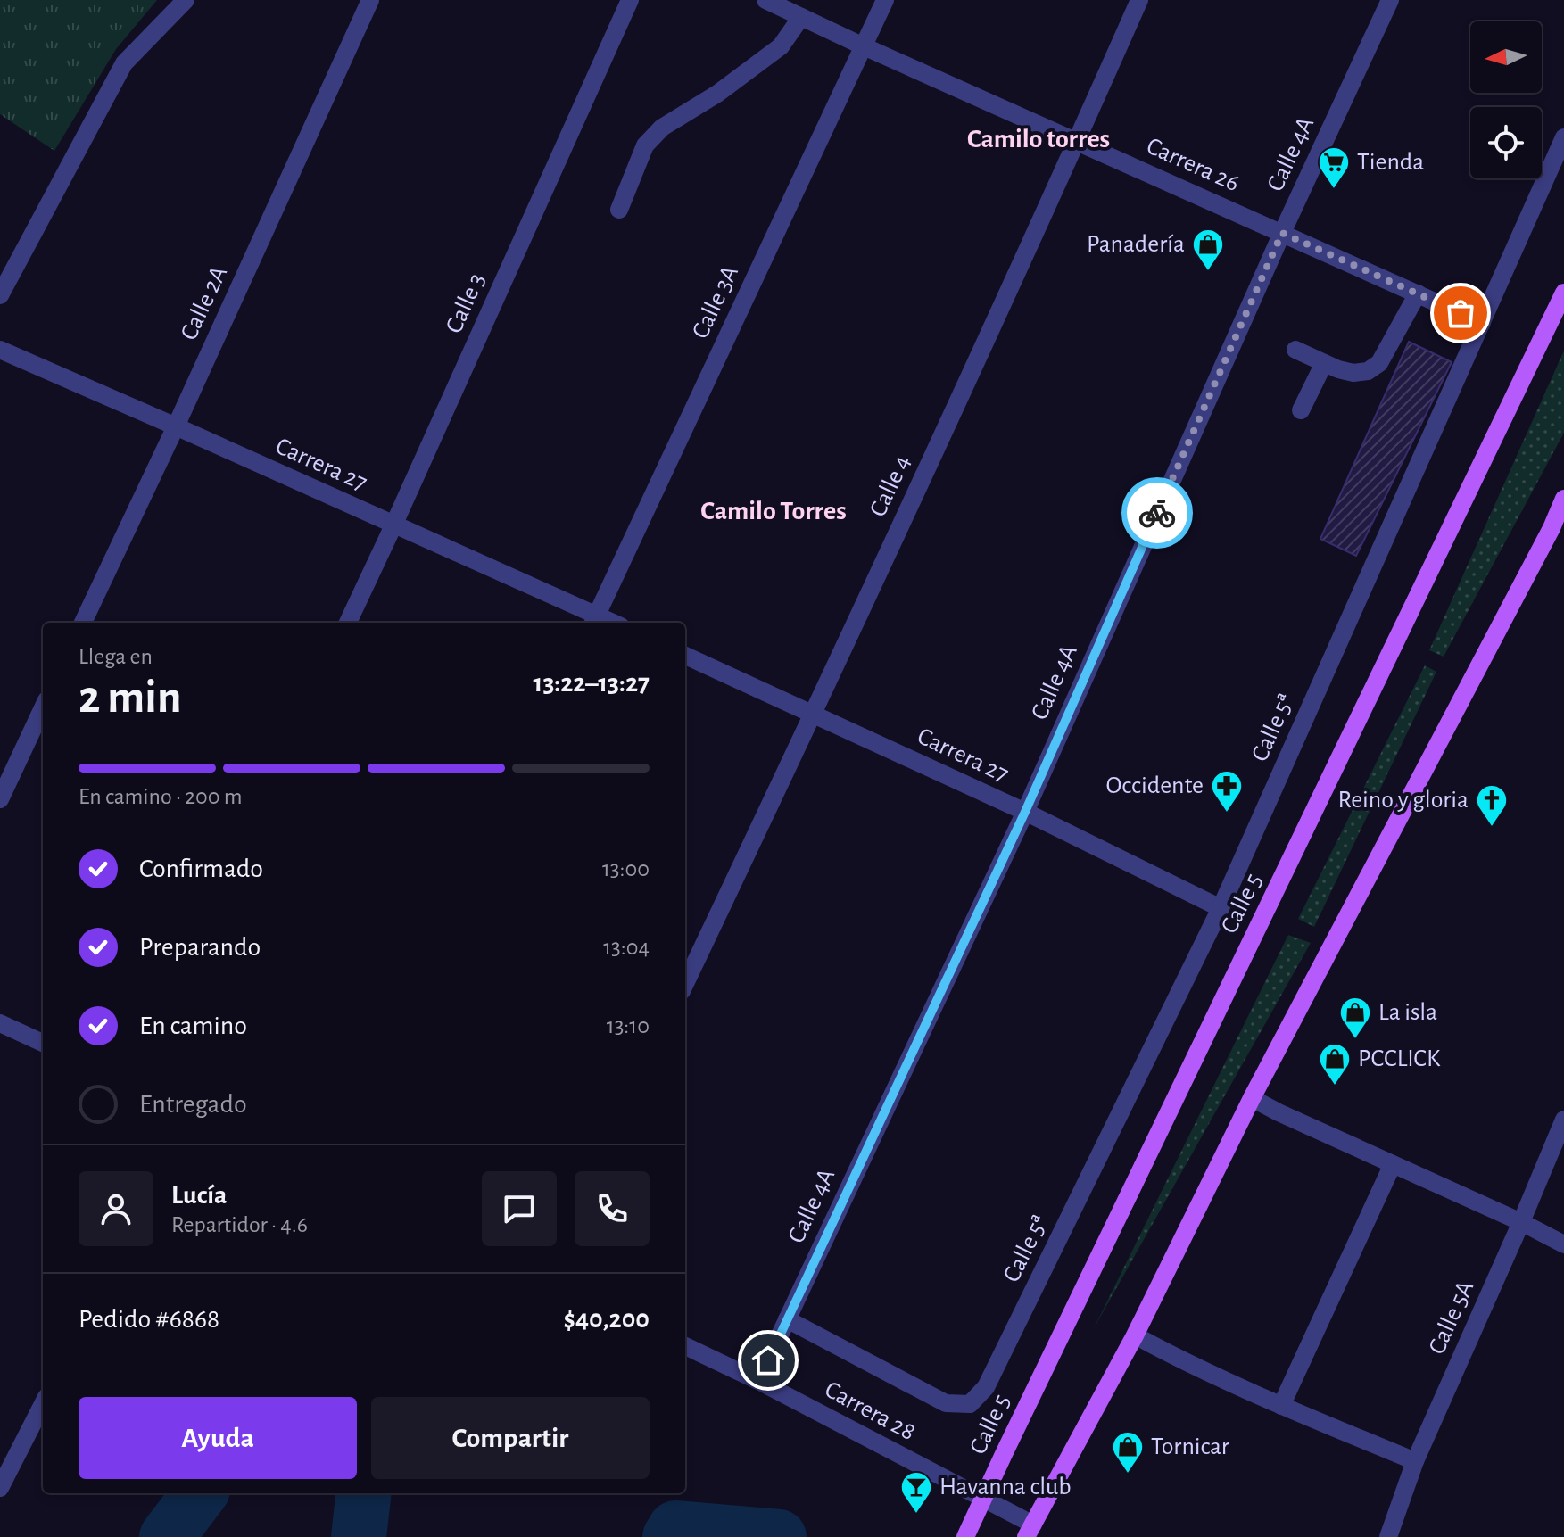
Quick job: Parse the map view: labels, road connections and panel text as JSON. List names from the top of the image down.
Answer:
{
  "streets": {
    "main road": ["Calle 5"],
    "street": [
      "Calle 4A",
      "Carrera 26",
      "Calle 3A",
      "Calle 2A",
      "Calle 3",
      "Carrera 27",
      "Calle 4",
      "Calle 5ª",
      "Calle 5A",
      "Carrera 28"
    ]
  },
  "crossings": [
    ["Calle 4A", "Carrera 26"],
    ["Calle 4A", "Carrera 27"],
    ["Calle 4A", "Calle 5ª"],
    ["Calle 4A", "Carrera 28"],
    ["Carrera 26", "Calle 3A"],
    ["Carrera 26", "Calle 4"],
    ["Carrera 26", "Calle 5ª"],
    ["Calle 3A", "Carrera 27"],
    ["Calle 2A", "Carrera 27"],
    ["Calle 3", "Carrera 27"],
    ["Carrera 27", "Calle 4"],
    ["Carrera 27", "Calle 5ª"],
    ["Calle 5", "Carrera 28"]
  ],
  "districts": ["Camilo torres", "Camilo Torres"],
  "places": {
    "supermarket": ["Tienda"],
    "shop": [
      "Panadería",
      "La isla",
      "PCCLICK",
      "Tornicar"
    ],
    "pharmacy": ["Occidente"],
    "church": ["Reino y gloria"],
    "bar": ["Havanna club"]
  },
  "north": "left",
  "page": {
    "heading": ["2 min", "Llega en", "13:22–13:27"],
    "panel": [
      "Lucía",
      "Repartidor · 4.6",
      "Pedido #6868",
      "$40,200"
    ],
    "bar": "En camino · 200 m",
    "list": [
      ["Confirmado", "13:00"],
      ["Preparando", "13:04"],
      ["En camino", "13:10"],
      "Entregado"
    ],
    "buttons": ["Ayuda", "Compartir"]
  }
}
